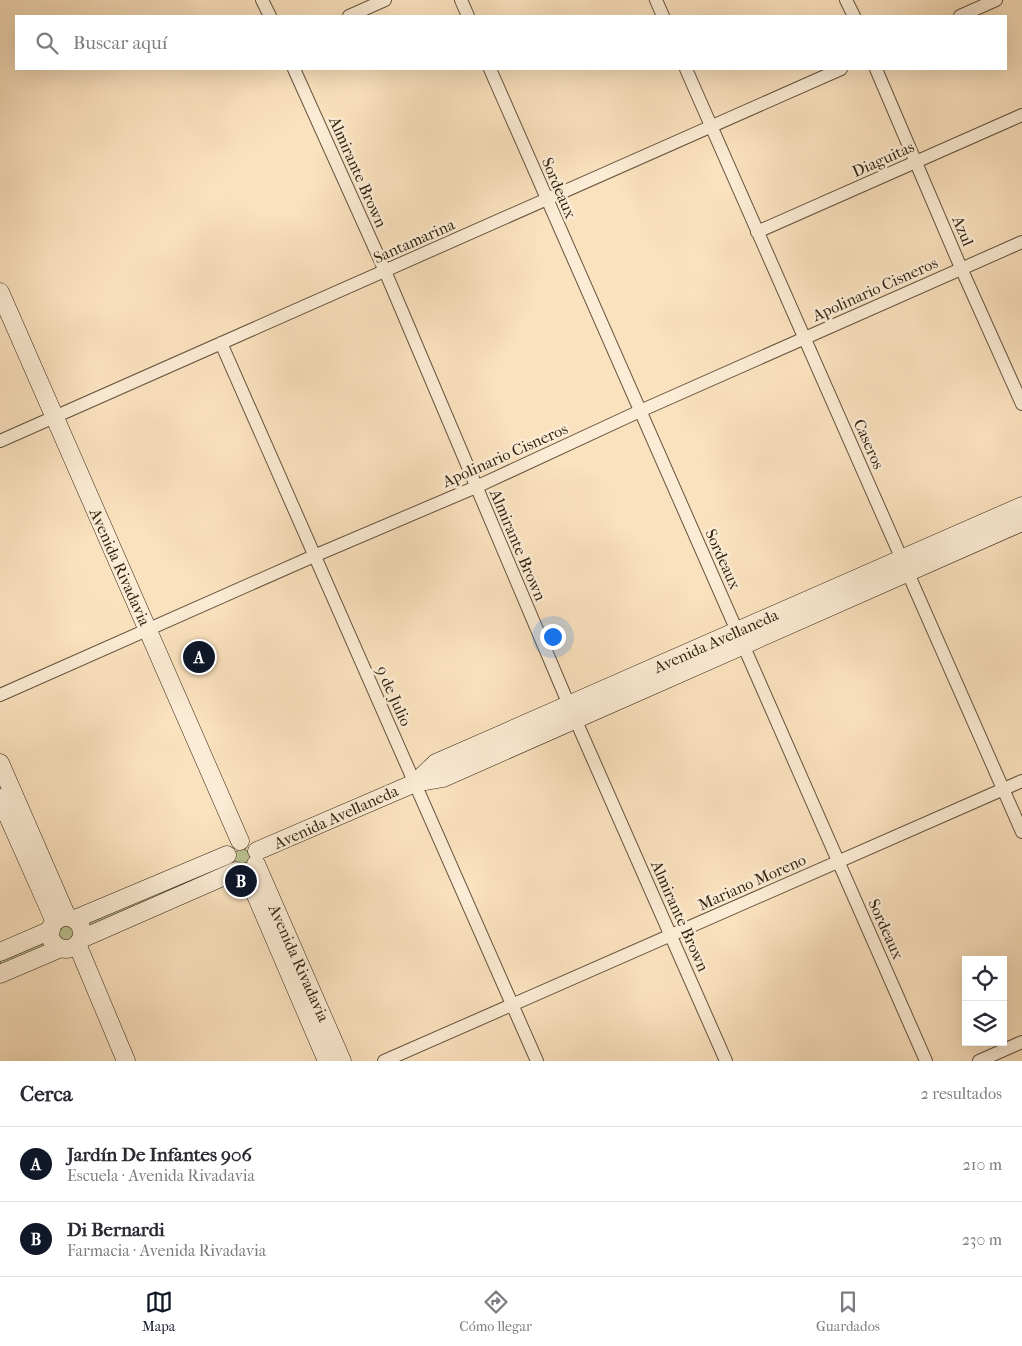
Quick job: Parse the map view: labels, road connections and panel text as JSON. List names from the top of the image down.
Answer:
{
  "streets": {
    "main road": ["Avenida Rivadavia", "Avenida Avellaneda"],
    "street": [
      "Diaguitas",
      "Almirante Brown",
      "Sordeaux",
      "Azul",
      "Santamarina",
      "Apolinario Cisneros",
      "Caseros",
      "9 de Julio",
      "Mariano Moreno"
    ]
  },
  "crossings": [
    ["Diaguitas", "Azul"],
    ["Diaguitas", "Caseros"],
    ["Almirante Brown", "Santamarina"],
    ["Almirante Brown", "Apolinario Cisneros"],
    ["Almirante Brown", "Avenida Avellaneda"],
    ["Almirante Brown", "Mariano Moreno"],
    ["Sordeaux", "Santamarina"],
    ["Sordeaux", "Apolinario Cisneros"],
    ["Sordeaux", "Avenida Avellaneda"],
    ["Sordeaux", "Mariano Moreno"],
    ["Azul", "Apolinario Cisneros"],
    ["Santamarina", "Caseros"],
    ["Santamarina", "Avenida Rivadavia"],
    ["Santamarina", "9 de Julio"],
    ["Apolinario Cisneros", "Caseros"],
    ["Apolinario Cisneros", "Avenida Rivadavia"],
    ["Apolinario Cisneros", "9 de Julio"],
    ["Caseros", "Avenida Avellaneda"],
    ["Caseros", "Mariano Moreno"],
    ["Avenida Rivadavia", "Avenida Avellaneda"],
    ["Avenida Avellaneda", "9 de Julio"],
    ["9 de Julio", "Mariano Moreno"]
  ],
  "page": {
    "search": "Buscar aquí",
    "pins": ["A", "B"],
    "heading": ["Cerca", "2 resultados"],
    "list": [
      {
        "mark": "A",
        "name": "Jardín De Infantes 906",
        "note": "Escuela · Avenida Rivadavia",
        "value": "210 m"
      },
      {
        "mark": "B",
        "name": "Di Bernardi",
        "note": "Farmacia · Avenida Rivadavia",
        "value": "230 m"
      }
    ],
    "nav": ["Mapa", "Cómo llegar", "Guardados"]
  }
}
